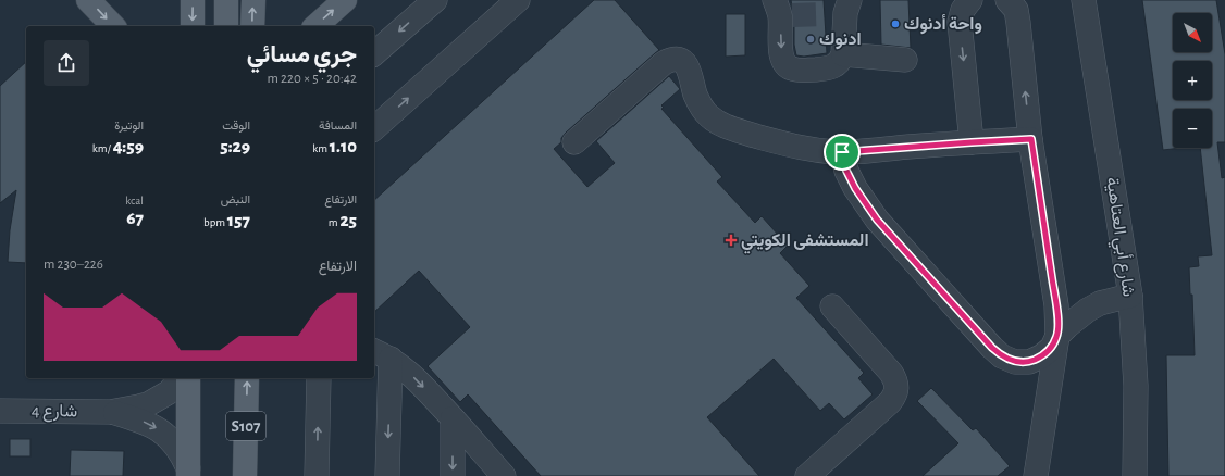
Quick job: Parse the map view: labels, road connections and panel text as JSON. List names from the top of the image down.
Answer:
{
  "streets": {
    "main road": ["S107"],
    "street": ["شارع أبي العتاهية", "شارع 4"]
  },
  "places": {
    "other": ["واحة أدنوك", "ادنوك"],
    "health": ["المستشفى الكويتي"]
  },
  "north": "bottom right",
  "page": {
    "map_buttons": ["+", "−"],
    "heading": ["جري مسائي", "20:42 · 5 × 220 m"],
    "stats": [
      ["المسافة", "1.10 km"],
      ["الوقت", "5:29"],
      ["الوتيرة", "4:59 /km"],
      ["الارتفاع", "25 m"],
      ["النبض", "157 bpm"],
      ["kcal", "67"]
    ],
    "chart": ["الارتفاع", "226–230 m"]
  }
}
